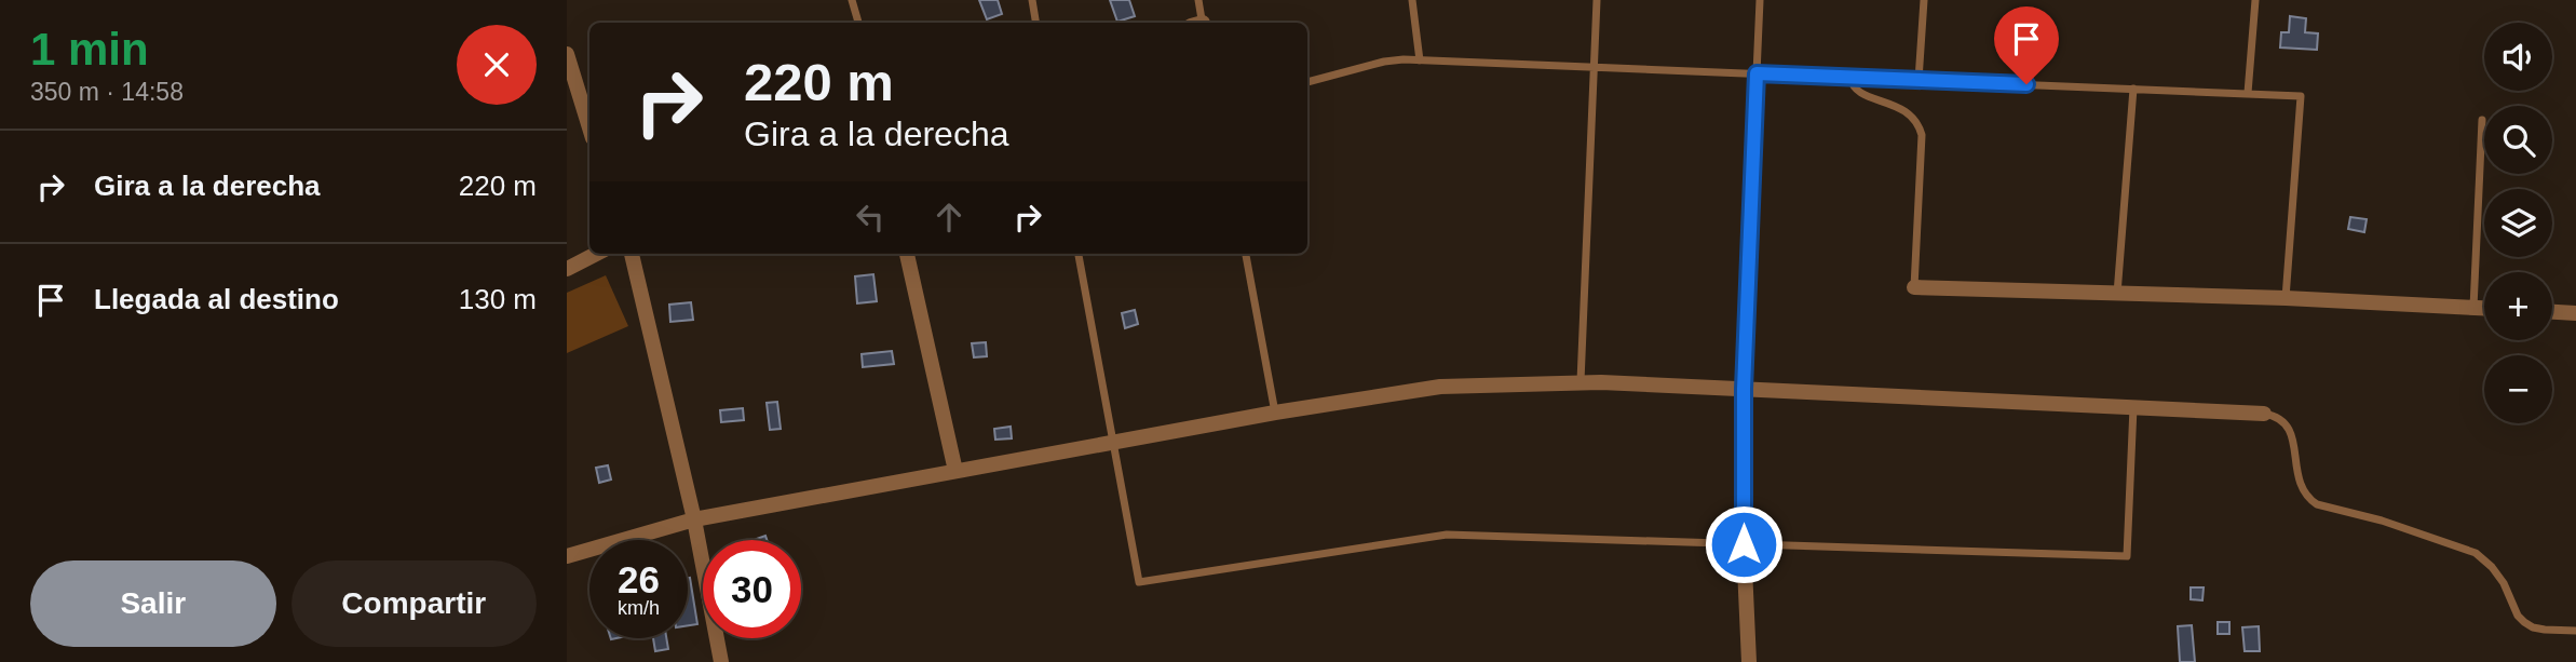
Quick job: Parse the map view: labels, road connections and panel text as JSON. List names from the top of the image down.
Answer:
{
  "page": {
    "heading": ["1 min", "350 m · 14:58"],
    "map_buttons": ["+", "−"],
    "turn": ["220 m", "Gira a la derecha"],
    "list": [
      {
        "name": "Gira a la derecha",
        "value": "220 m"
      },
      {
        "name": "Llegada al destino",
        "value": "130 m"
      }
    ],
    "speed": "26 km/h",
    "limit": "30",
    "buttons": ["Salir", "Compartir"]
  }
}
